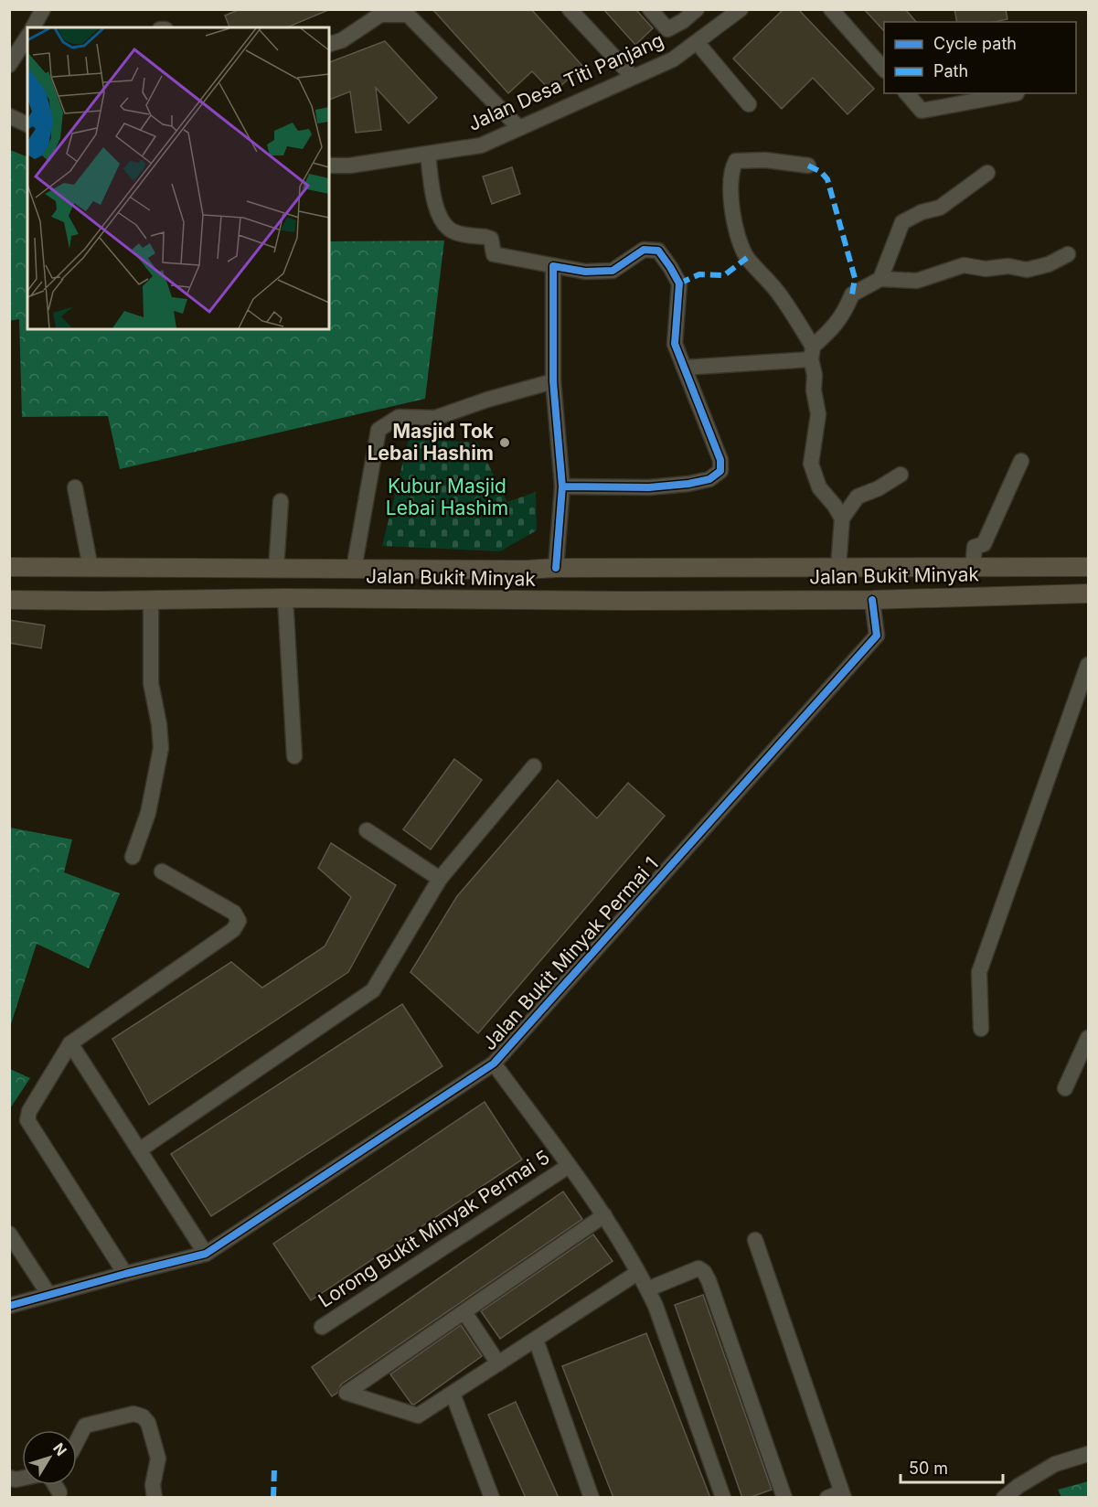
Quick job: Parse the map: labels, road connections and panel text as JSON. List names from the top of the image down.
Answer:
{
  "streets": {
    "main road": ["Jalan Bukit Minyak"],
    "street": ["Jalan Desa Titi Panjang", "Jalan Bukit Minyak Permai 1", "Lorong Bukit Minyak Permai 5"]
  },
  "crossings": [
    ["Jalan Bukit Minyak", "Jalan Bukit Minyak Permai 1"]
  ],
  "parks": ["Kubur Masjid Lebai Hashim"],
  "places": ["Masjid Tok Lebai Hashim"],
  "legend": ["Cycle path", "Path"],
  "scale_bar": "50 m",
  "north": "top right"
}
